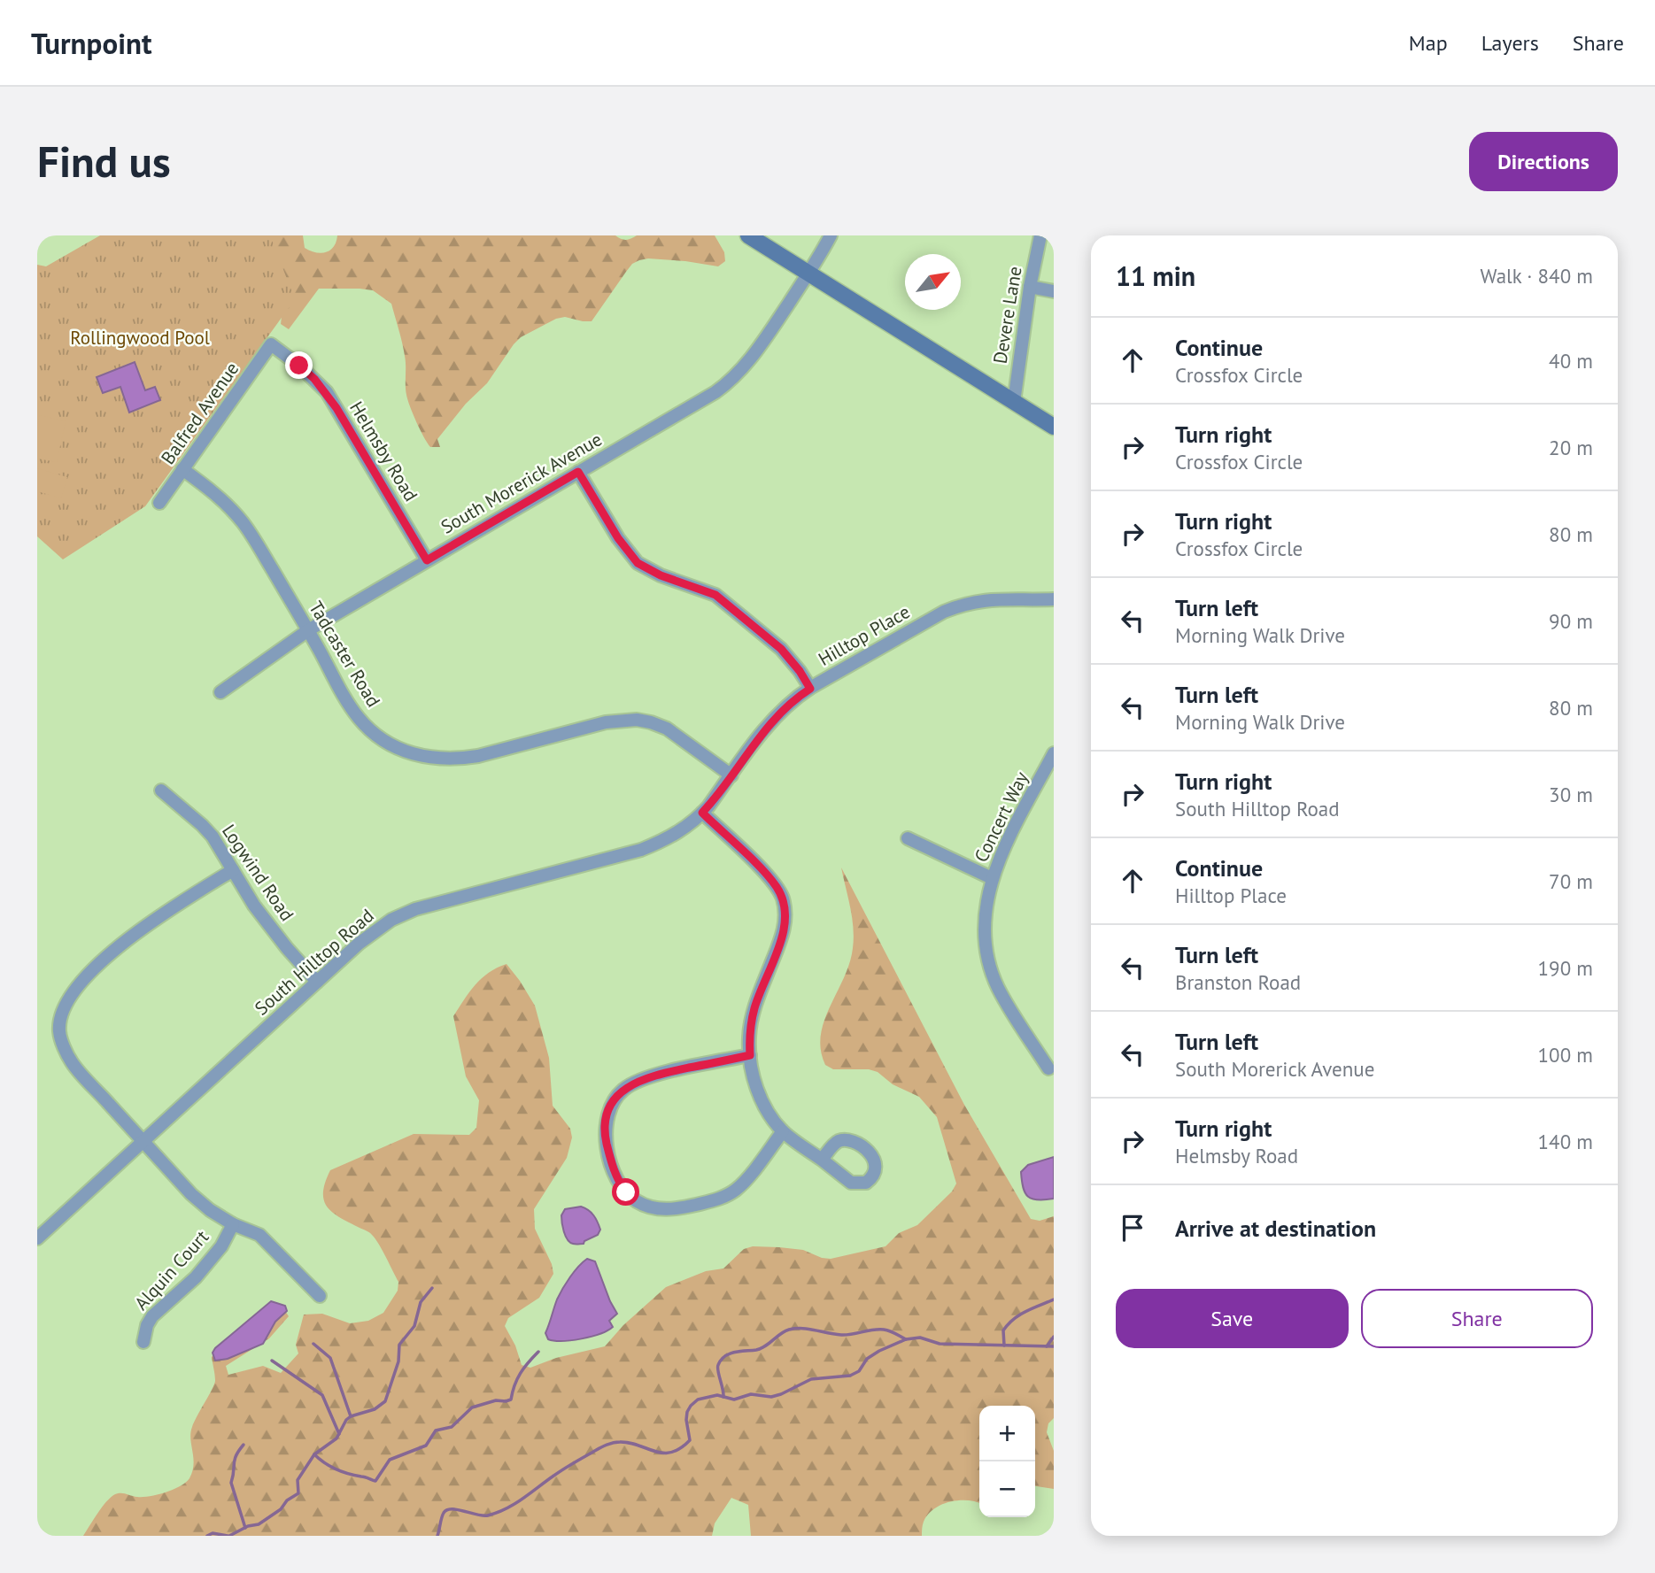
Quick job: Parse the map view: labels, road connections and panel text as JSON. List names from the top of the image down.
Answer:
{
  "streets": {
    "street": [
      "Devere Lane",
      "Balfred Avenue",
      "Helmsby Road",
      "South Morerick Avenue",
      "Hilltop Place",
      "Tadcaster Road",
      "Concert Way",
      "Logwind Road",
      "South Hilltop Road",
      "Alquin Court"
    ]
  },
  "crossings": [
    ["Balfred Avenue", "Helmsby Road"],
    ["Balfred Avenue", "Tadcaster Road"],
    ["Helmsby Road", "South Morerick Avenue"],
    ["South Morerick Avenue", "Tadcaster Road"],
    ["Hilltop Place", "Tadcaster Road"],
    ["Hilltop Place", "South Hilltop Road"],
    ["Tadcaster Road", "South Hilltop Road"],
    ["Logwind Road", "South Hilltop Road"]
  ],
  "parks": ["Rollingwood Pool"],
  "north": "top right",
  "page": {
    "header": "Turnpoint",
    "nav": ["Map", "Layers", "Share"],
    "buttons": [
      "Directions",
      ["Save", "Share"]
    ],
    "title": "Find us",
    "heading": ["11 min", "Walk · 840 m"],
    "list": [
      ["Continue", "Crossfox Circle", "40 m"],
      ["Turn right", "Crossfox Circle", "20 m"],
      ["Turn right", "Crossfox Circle", "80 m"],
      ["Turn left", "Morning Walk Drive", "90 m"],
      ["Turn left", "Morning Walk Drive", "80 m"],
      ["Turn right", "South Hilltop Road", "30 m"],
      ["Continue", "Hilltop Place", "70 m"],
      ["Turn left", "Branston Road", "190 m"],
      ["Turn left", "South Morerick Avenue", "100 m"],
      ["Turn right", "Helmsby Road", "140 m"],
      "Arrive at destination"
    ],
    "map_buttons": ["+", "−"]
  }
}
